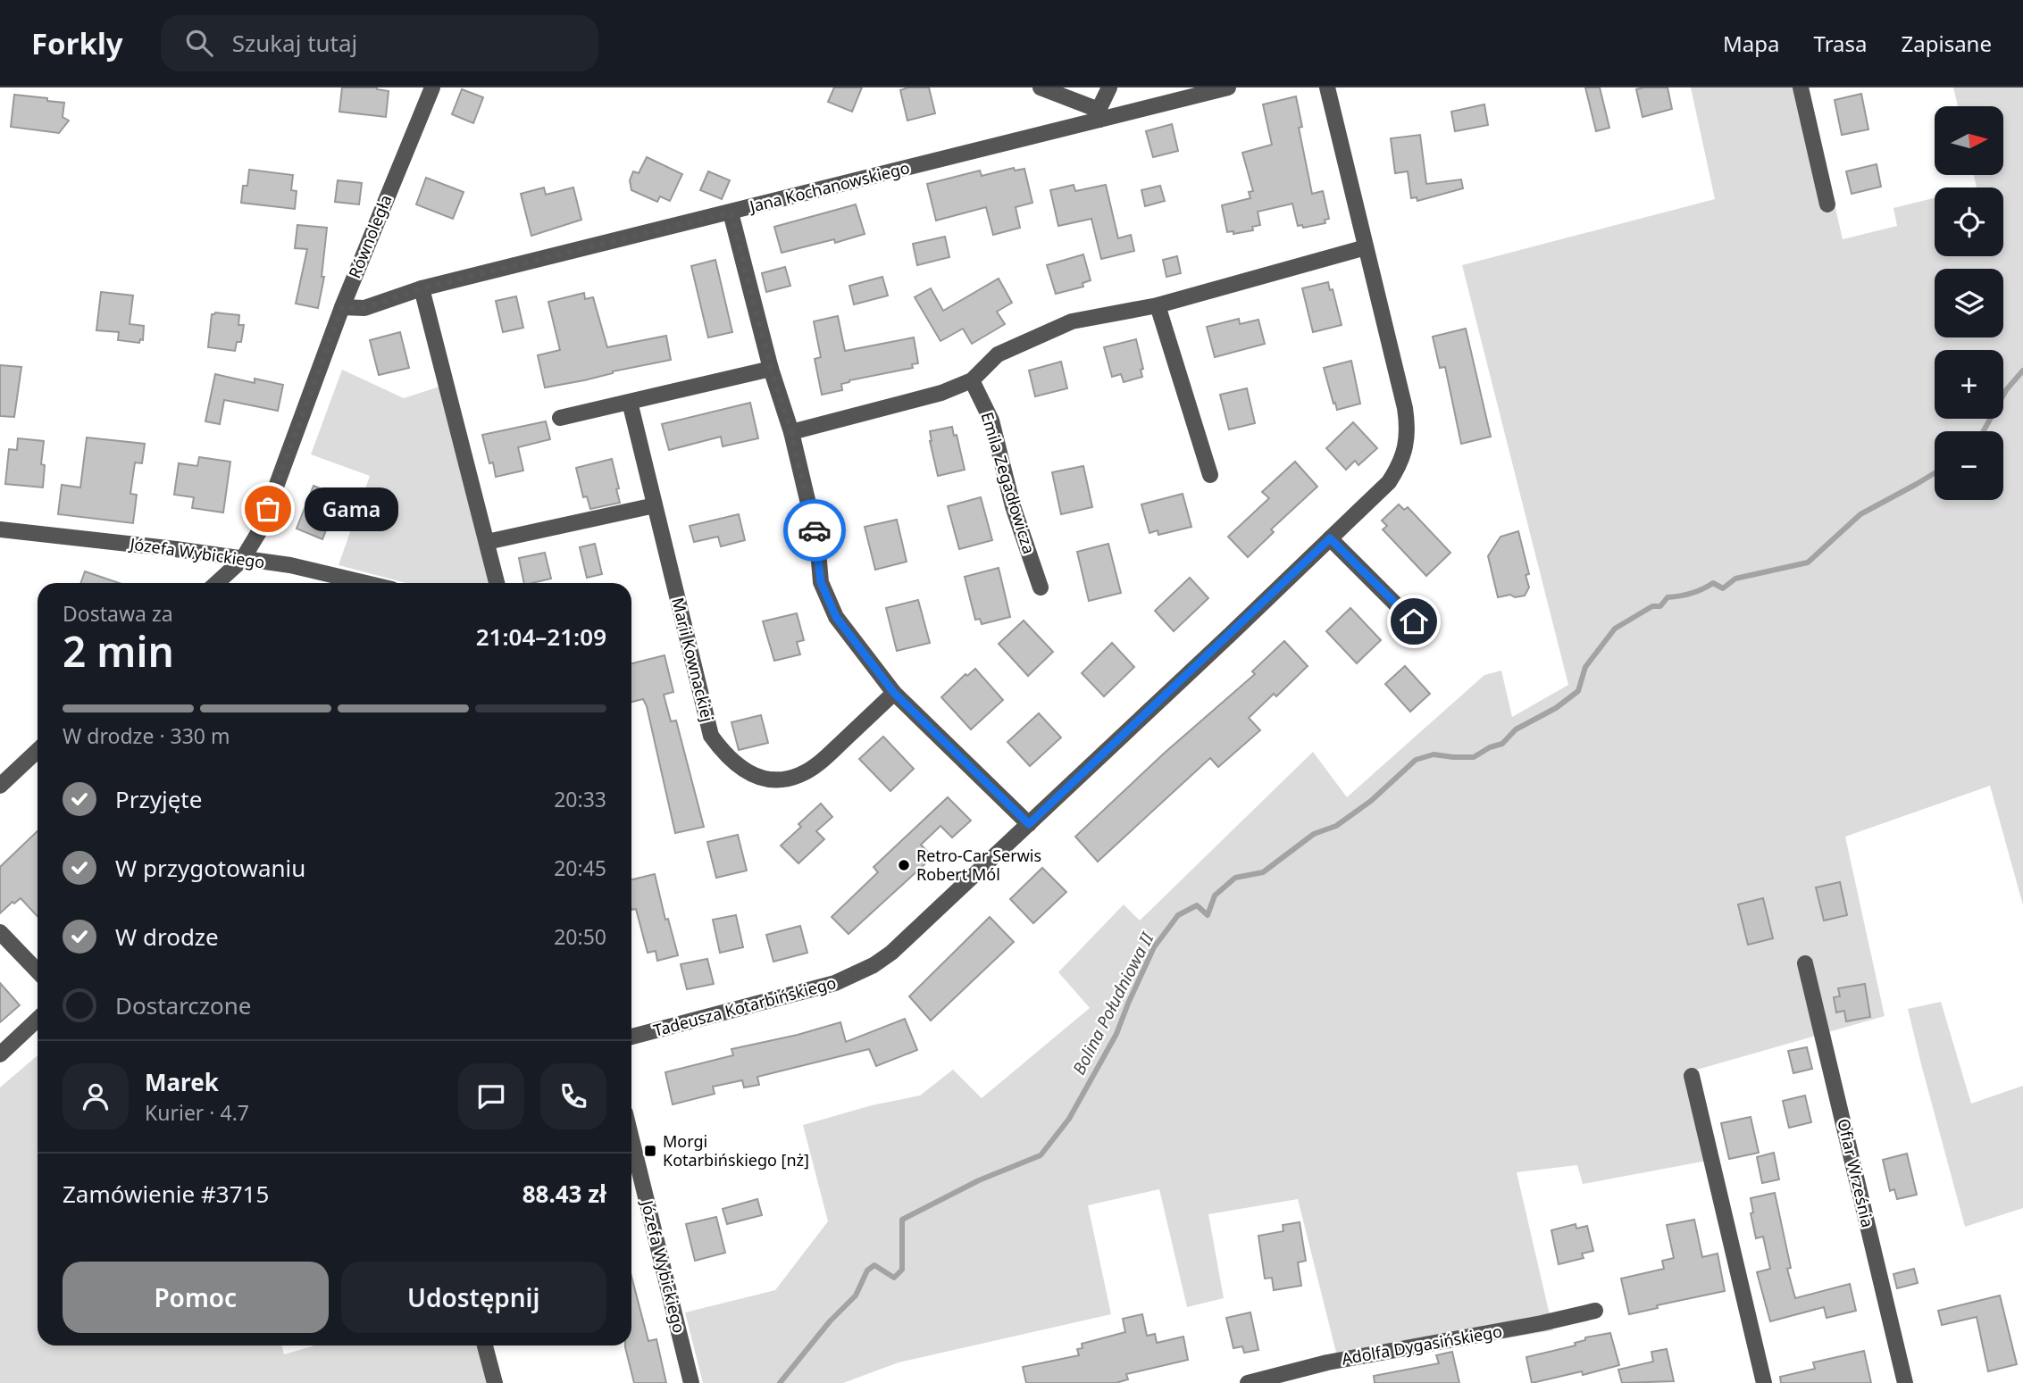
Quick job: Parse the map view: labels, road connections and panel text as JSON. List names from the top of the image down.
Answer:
{
  "streets": {
    "street": [
      "Jana Kochanowskiego",
      "Równoległa",
      "Emila Zegadłowicza",
      "Józefa Wybickiego",
      "Marii Kownackiej",
      "Tadeusza Kotarbińskiego",
      "Ofiar Września",
      "Adolfa Dygasińskiego"
    ]
  },
  "crossings": [
    ["Jana Kochanowskiego", "Równoległa"],
    ["Równoległa", "Józefa Wybickiego"]
  ],
  "water": ["Bolina Południowa II"],
  "places": {
    "other": ["Gama", "Retro-Car Serwis Robert Mól"],
    "transit": ["Morgi Kotarbińskiego [nż]"]
  },
  "north": "right",
  "page": {
    "header": "Forkly",
    "search": "Szukaj tutaj",
    "nav": ["Mapa", "Trasa", "Zapisane"],
    "map_buttons": ["+", "−"],
    "bubble": "Gama",
    "heading": ["2 min", "Dostawa za", "21:04–21:09"],
    "panel": [
      "Marek",
      "Kurier · 4.7",
      "Zamówienie #3715",
      "88.43 zł"
    ],
    "bar": "W drodze · 330 m",
    "list": [
      ["Przyjęte", "20:33"],
      ["W przygotowaniu", "20:45"],
      ["W drodze", "20:50"],
      "Dostarczone"
    ],
    "buttons": ["Pomoc", "Udostępnij"]
  }
}
